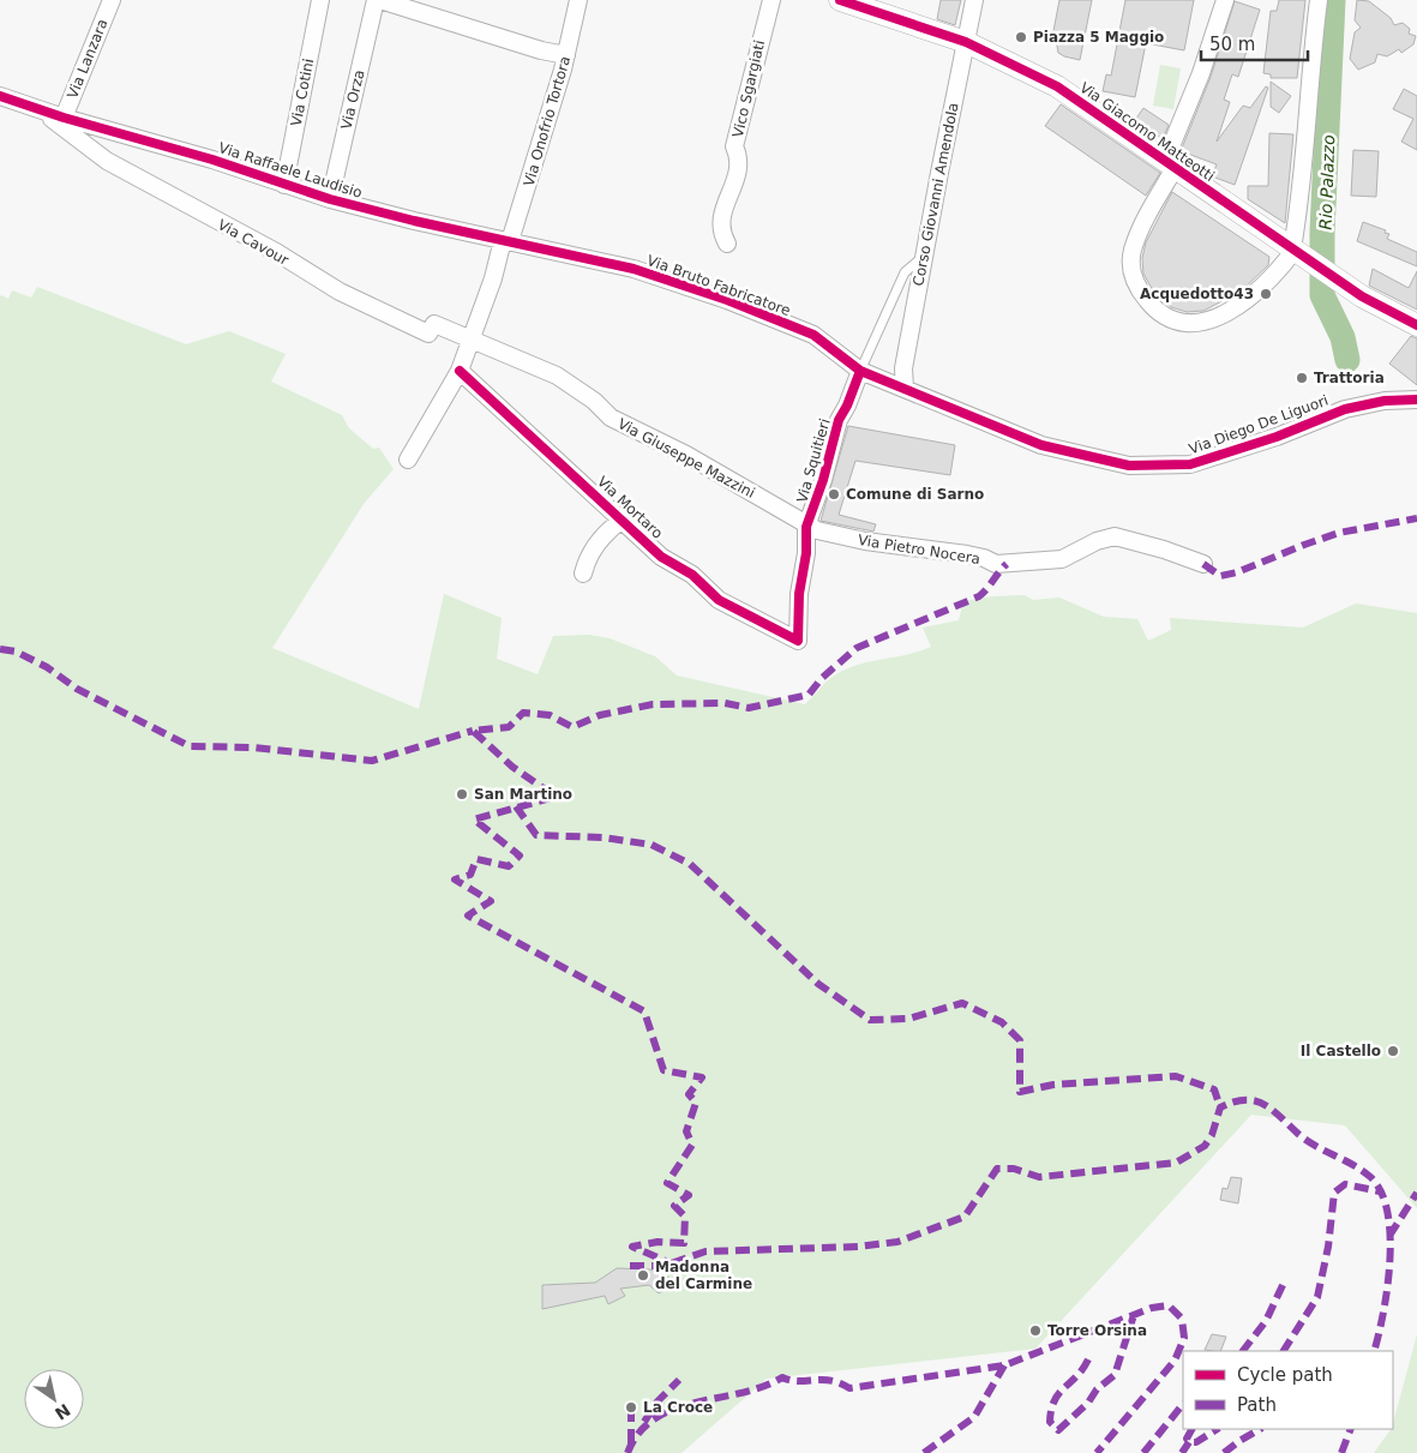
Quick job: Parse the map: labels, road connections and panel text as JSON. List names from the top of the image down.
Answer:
{
  "streets": {
    "street": [
      "Via Lanzara",
      "Vico Sgargiati",
      "Via Cotini",
      "Via Orza",
      "Via Onofrio Tortora",
      "Via Giacomo Matteotti",
      "Via Raffaele Laudisio",
      "Corso Giovanni Amendola",
      "Via Cavour",
      "Via Bruto Fabricatore",
      "Via Diego De Liguori",
      "Via Giuseppe Mazzini",
      "Via Squitieri",
      "Via Mortaro",
      "Via Pietro Nocera"
    ]
  },
  "crossings": [
    ["Via Lanzara", "Via Raffaele Laudisio"],
    ["Via Cotini", "Via Raffaele Laudisio"],
    ["Via Orza", "Via Raffaele Laudisio"],
    ["Via Onofrio Tortora", "Via Raffaele Laudisio"],
    ["Via Onofrio Tortora", "Via Cavour"],
    ["Via Onofrio Tortora", "Via Bruto Fabricatore"],
    ["Via Onofrio Tortora", "Via Giuseppe Mazzini"],
    ["Via Onofrio Tortora", "Via Mortaro"],
    ["Via Giacomo Matteotti", "Corso Giovanni Amendola"],
    ["Via Raffaele Laudisio", "Via Cavour"],
    ["Via Raffaele Laudisio", "Via Bruto Fabricatore"],
    ["Corso Giovanni Amendola", "Via Bruto Fabricatore"],
    ["Corso Giovanni Amendola", "Via Diego De Liguori"],
    ["Via Cavour", "Via Giuseppe Mazzini"],
    ["Via Bruto Fabricatore", "Via Diego De Liguori"],
    ["Via Bruto Fabricatore", "Via Squitieri"],
    ["Via Giuseppe Mazzini", "Via Squitieri"],
    ["Via Giuseppe Mazzini", "Via Pietro Nocera"],
    ["Via Squitieri", "Via Mortaro"],
    ["Via Squitieri", "Via Pietro Nocera"]
  ],
  "water": ["Rio Palazzo"],
  "places": [
    "Piazza 5 Maggio",
    "Acquedotto43",
    "Trattoria",
    "Comune di Sarno",
    "San Martino",
    "Il Castello",
    "Madonna del Carmine",
    "Torre Orsina",
    "La Croce"
  ],
  "legend": ["Cycle path", "Path"],
  "scale_bar": "50 m",
  "north": "bottom right"
}
